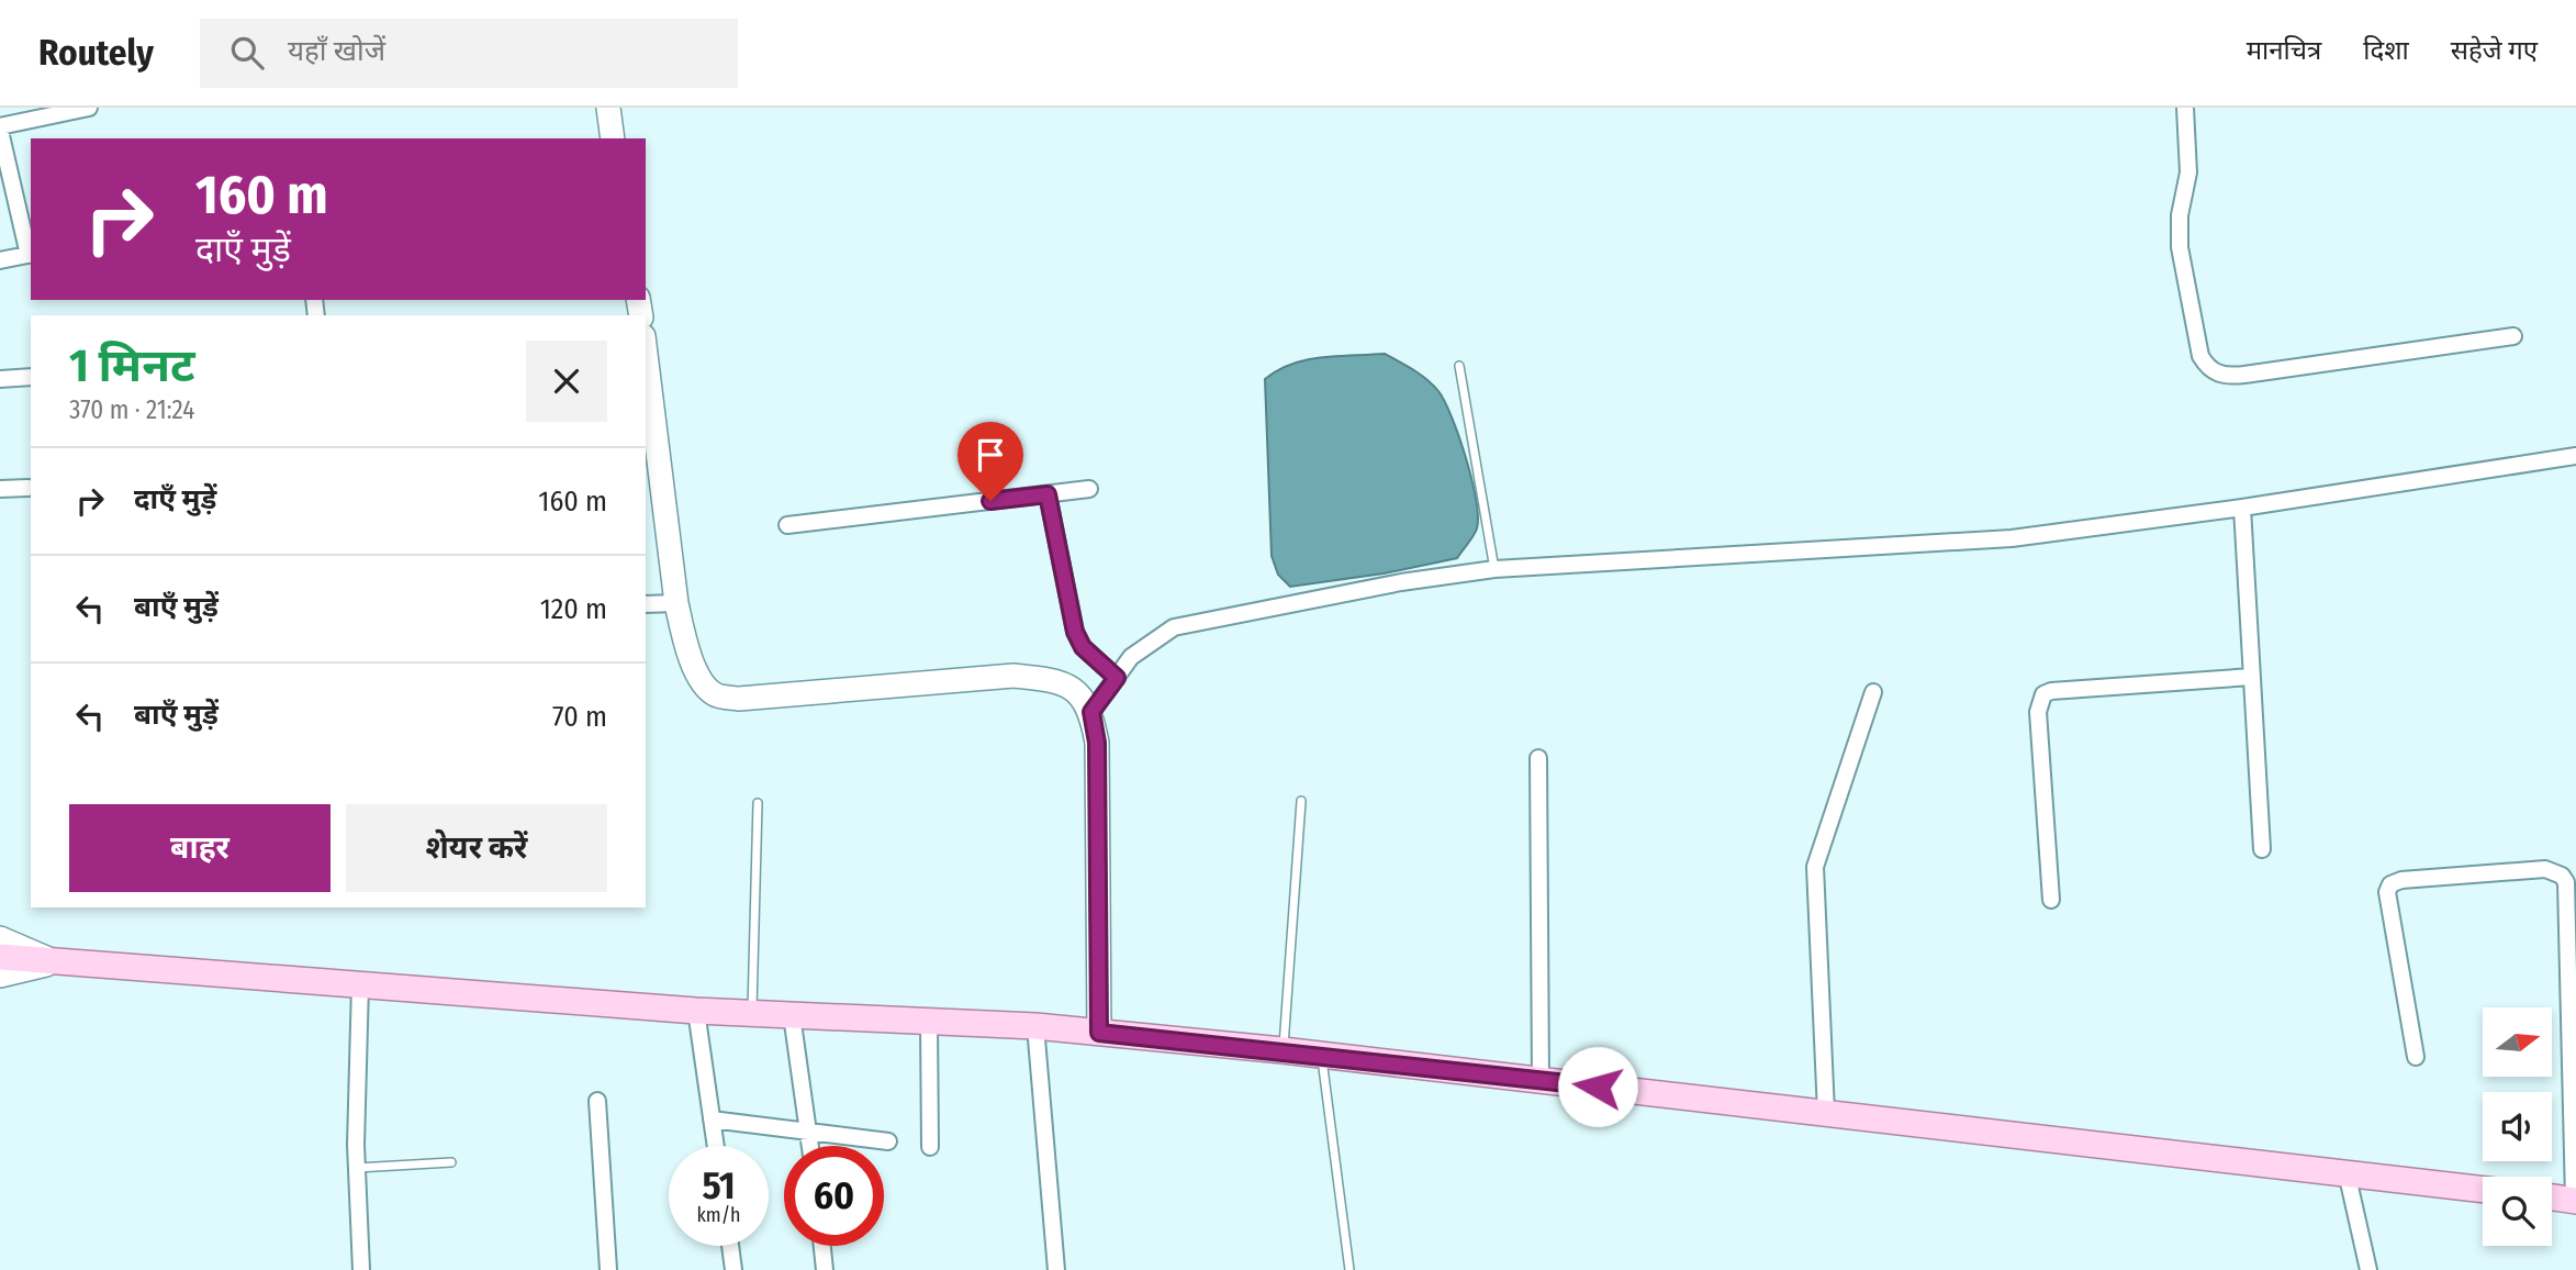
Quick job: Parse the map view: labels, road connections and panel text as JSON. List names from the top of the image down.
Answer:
{
  "north": "right",
  "page": {
    "header": "Routely",
    "search": "यहाँ खोजें",
    "nav": ["मानचित्र", "दिशा", "सहेजे गए"],
    "turn": ["160 m", "दाएँ मुड़ें"],
    "heading": ["1 मिनट", "370 m · 21:24"],
    "list": [
      {
        "name": "दाएँ मुड़ें",
        "value": "160 m"
      },
      {
        "name": "बाएँ मुड़ें",
        "value": "120 m"
      },
      {
        "name": "बाएँ मुड़ें",
        "value": "70 m"
      }
    ],
    "buttons": ["बाहर", "शेयर करें"],
    "speed": "51 km/h",
    "limit": "60"
  }
}
